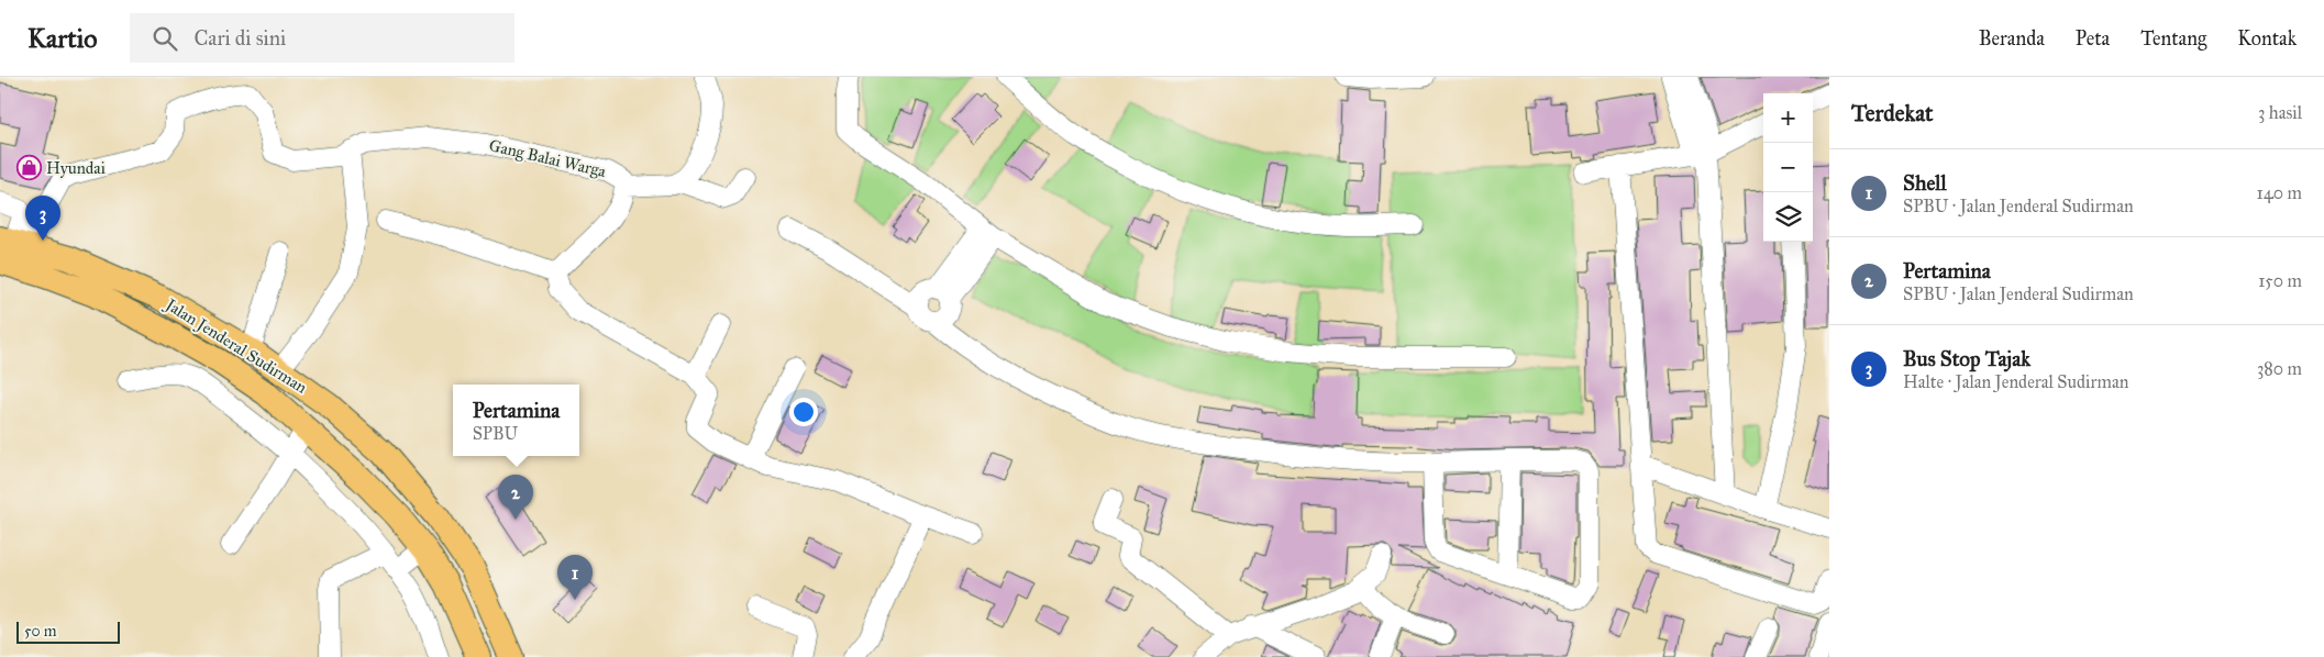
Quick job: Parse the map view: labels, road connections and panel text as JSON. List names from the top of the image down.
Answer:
{
  "streets": {
    "main road": ["Jalan Jenderal Sudirman"],
    "street": ["Gang Balai Warga"]
  },
  "crossings": [
    ["Gang Balai Warga", "Jalan Jenderal Sudirman"]
  ],
  "places": {
    "shop": ["Hyundai"]
  },
  "scale_bar": "50 m",
  "page": {
    "header": "Kartio",
    "search": "Cari di sini",
    "nav": [
      "Beranda",
      "Peta",
      "Tentang",
      "Kontak"
    ],
    "heading": ["Terdekat", "3 hasil"],
    "map_buttons": ["+", "−"],
    "list": [
      {
        "mark": "1",
        "name": "Shell",
        "note": "SPBU · Jalan Jenderal Sudirman",
        "value": "140 m"
      },
      {
        "mark": "2",
        "name": "Pertamina",
        "note": "SPBU · Jalan Jenderal Sudirman",
        "value": "150 m"
      },
      {
        "mark": "3",
        "name": "Bus Stop Tajak",
        "note": "Halte · Jalan Jenderal Sudirman",
        "value": "380 m"
      }
    ],
    "pins": ["3", "2", "1"],
    "popup": ["Pertamina", "SPBU"],
    "scale": "50 m"
  }
}
